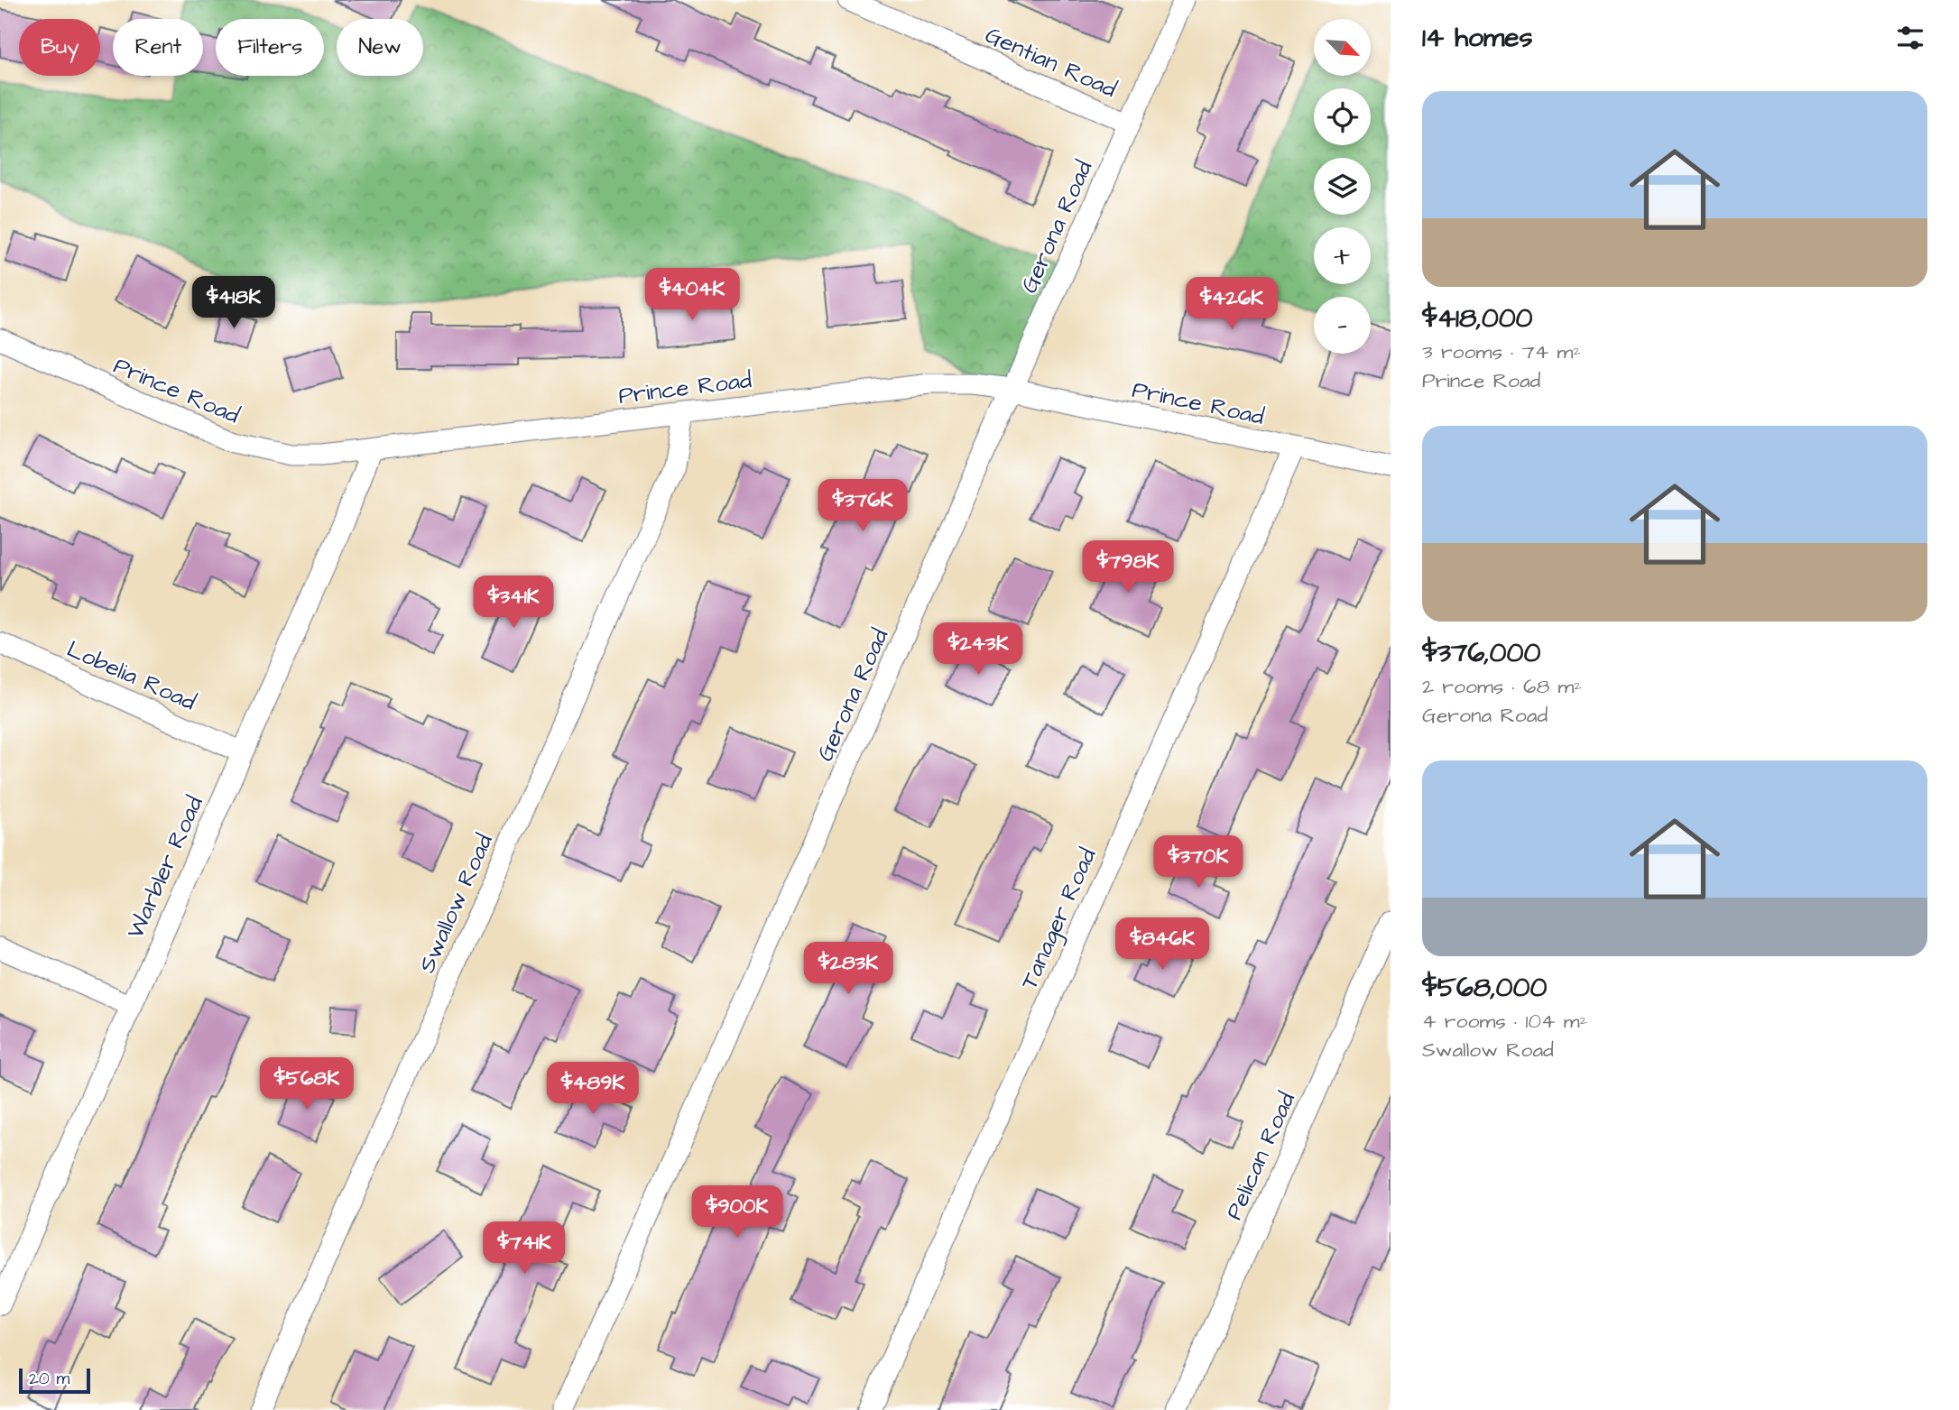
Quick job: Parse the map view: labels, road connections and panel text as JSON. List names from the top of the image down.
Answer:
{
  "streets": {
    "street": [
      "Gentian Road",
      "Gerona Road",
      "Prince Road",
      "Lobelia Road",
      "Warbler Road",
      "Swallow Road",
      "Tanager Road",
      "Pelican Road"
    ]
  },
  "crossings": [
    ["Gentian Road", "Gerona Road"],
    ["Gerona Road", "Prince Road"],
    ["Prince Road", "Warbler Road"],
    ["Prince Road", "Swallow Road"],
    ["Prince Road", "Tanager Road"],
    ["Lobelia Road", "Warbler Road"]
  ],
  "scale_bar": "20 m",
  "north": "bottom right",
  "page": {
    "heading": "14 homes",
    "map_buttons": ["+", "−"],
    "chip": [
      "Buy",
      "Rent",
      "Filters",
      "New"
    ],
    "list": [
      {
        "name": "$418,000",
        "note": "3 rooms · 74 m² · Prince Road"
      },
      {
        "name": "$376,000",
        "note": "2 rooms · 68 m² · Gerona Road"
      },
      {
        "name": "$568,000",
        "note": "4 rooms · 104 m² · Swallow Road"
      }
    ],
    "price": [
      "$404K",
      "$418K",
      "$426K",
      "$376K",
      "$798K",
      "$341K",
      "$243K",
      "$370K",
      "$846K",
      "$283K",
      "$568K",
      "$489K",
      "$900K",
      "$741K"
    ],
    "scale": "20 m"
  }
}
